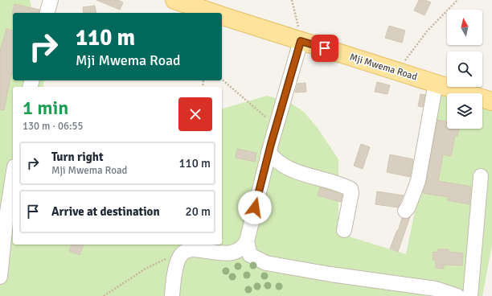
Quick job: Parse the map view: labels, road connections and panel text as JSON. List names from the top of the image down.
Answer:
{
  "streets": {
    "main road": ["Mji Mwema Road"]
  },
  "north": "top",
  "page": {
    "turn": ["110 m", "Mji Mwema Road"],
    "heading": ["1 min", "130 m · 06:55"],
    "list": [
      {
        "name": "Turn right",
        "note": "Mji Mwema Road",
        "value": "110 m"
      },
      {
        "name": "Arrive at destination",
        "value": "20 m"
      }
    ]
  }
}
